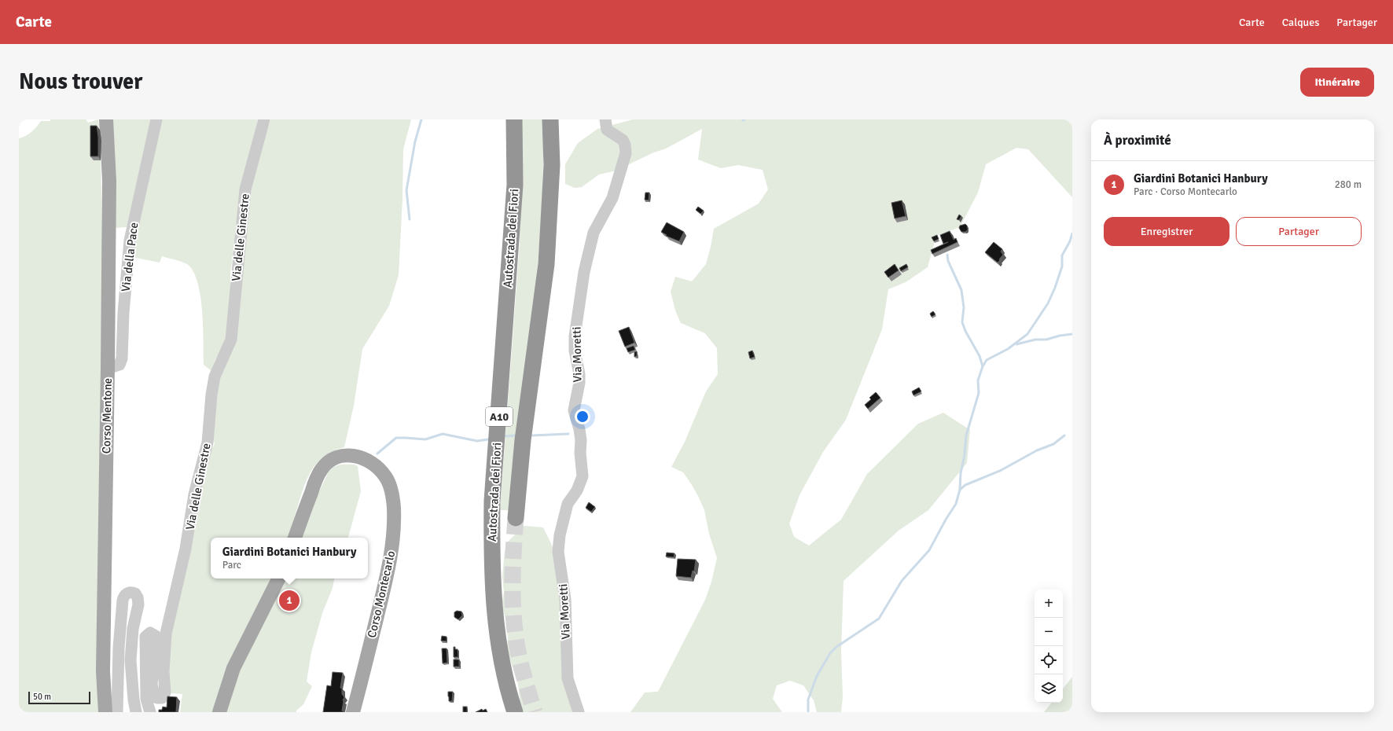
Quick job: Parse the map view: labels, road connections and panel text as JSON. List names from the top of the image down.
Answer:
{
  "streets": {
    "highway": ["Autostrada dei Fiori", "A10"],
    "main road": ["Corso Mentone", "Corso Montecarlo"],
    "street": ["Via delle Ginestre", "Via della Pace", "Via Moretti"]
  },
  "crossings": [
    ["Via della Pace", "Corso Mentone"]
  ],
  "scale_bar": "50 m",
  "page": {
    "header": "Carte",
    "nav": ["Carte", "Calques", "Partager"],
    "buttons": [
      "Itinéraire",
      ["Enregistrer", "Partager"]
    ],
    "title": "Nous trouver",
    "heading": "À proximité",
    "list": [
      {
        "mark": "1",
        "name": "Giardini Botanici Hanbury",
        "note": "Parc · Corso Montecarlo",
        "value": "280 m"
      }
    ],
    "popup": ["Giardini Botanici Hanbury", "Parc"],
    "pins": "1",
    "map_buttons": ["+", "−"],
    "scale": "50 m"
  }
}
